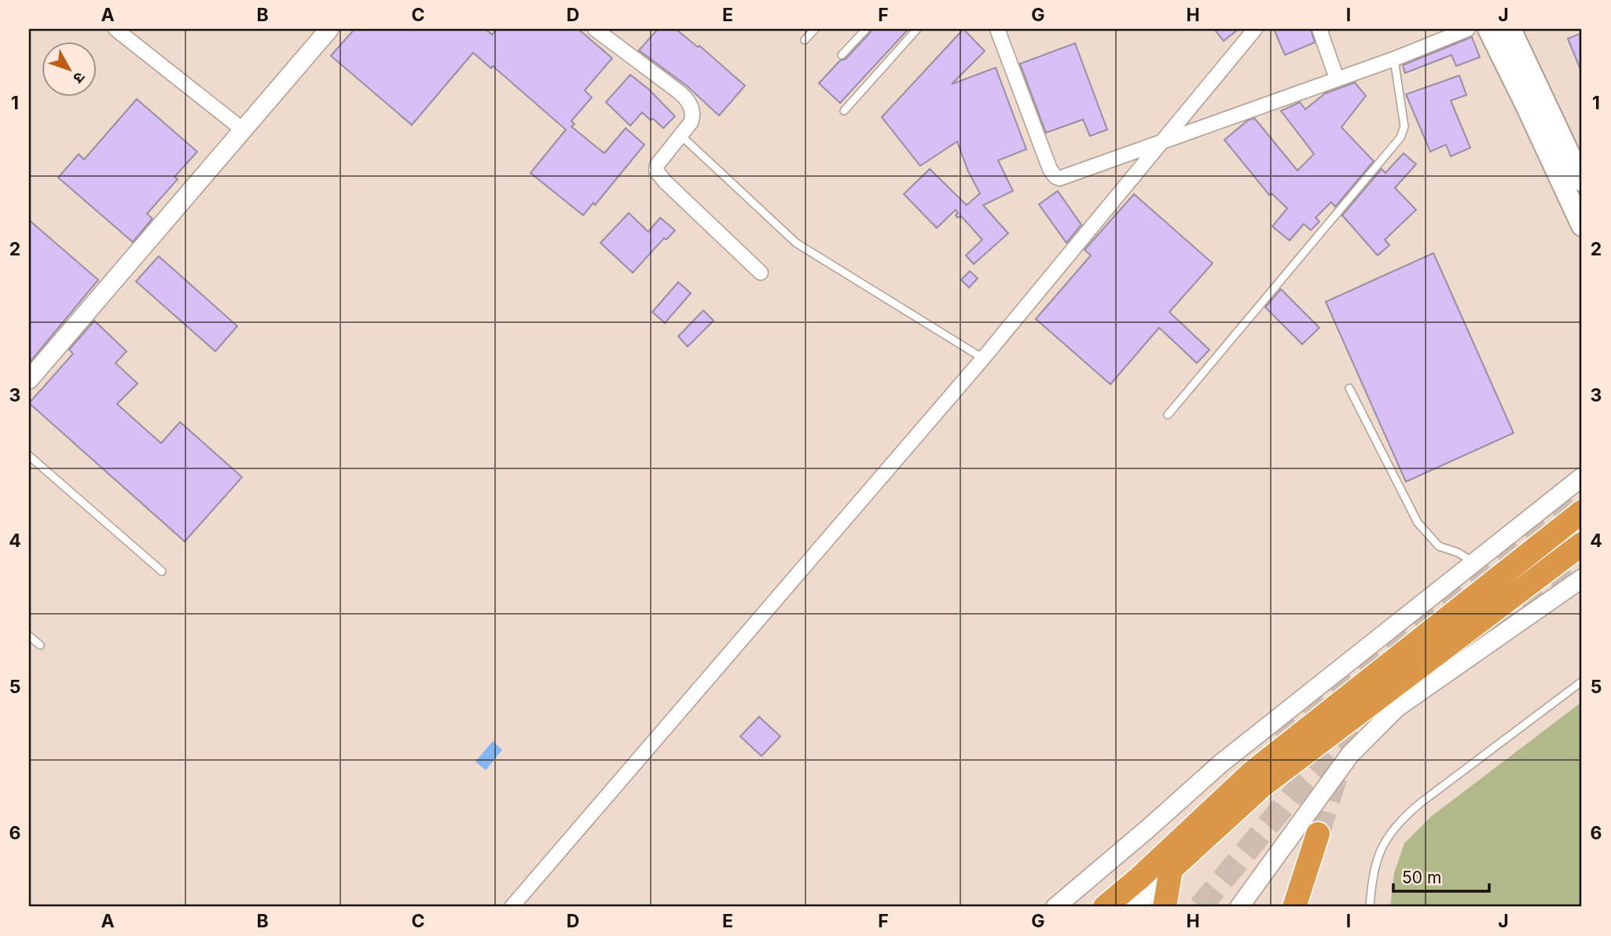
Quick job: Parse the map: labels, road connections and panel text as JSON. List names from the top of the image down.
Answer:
{
  "scale_bar": "50 m",
  "north": "bottom right",
  "grid": {
    "columns": [
      "A",
      "B",
      "C",
      "D",
      "E",
      "F",
      "G",
      "H",
      "I",
      "J"
    ],
    "rows": [
      "1",
      "2",
      "3",
      "4",
      "5",
      "6"
    ]
  }
}
